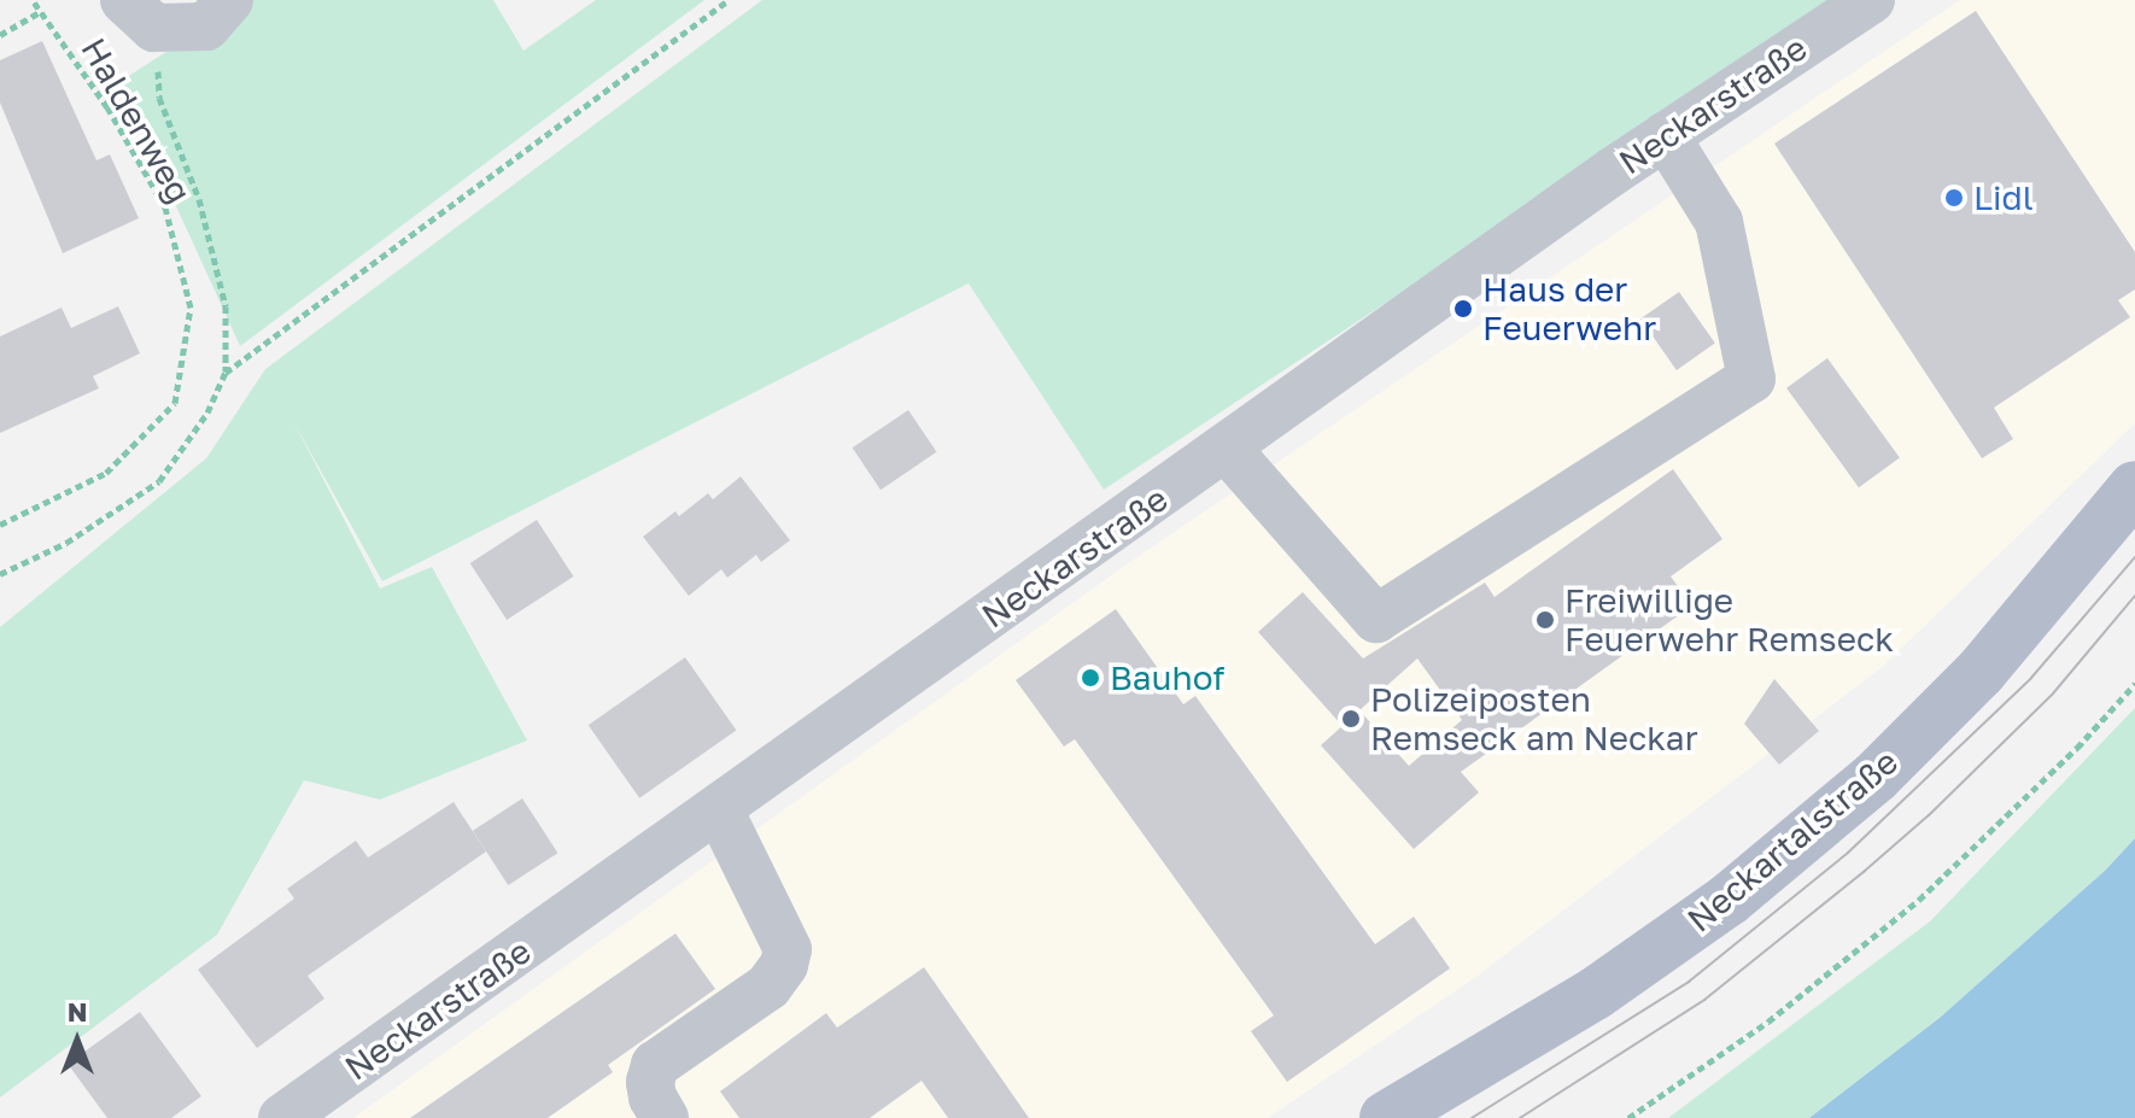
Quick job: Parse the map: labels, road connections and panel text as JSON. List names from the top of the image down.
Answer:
{
  "streets": {
    "main road": ["Neckartalstraße"],
    "street": ["Neckarstraße"],
    "path": ["Haldenweg"]
  },
  "places": [
    "Lidl",
    "Haus der Feuerwehr",
    "Freiwillige Feuerwehr Remseck",
    "Bauhof",
    "Polizeiposten Remseck am Neckar"
  ],
  "north": "top"
}
